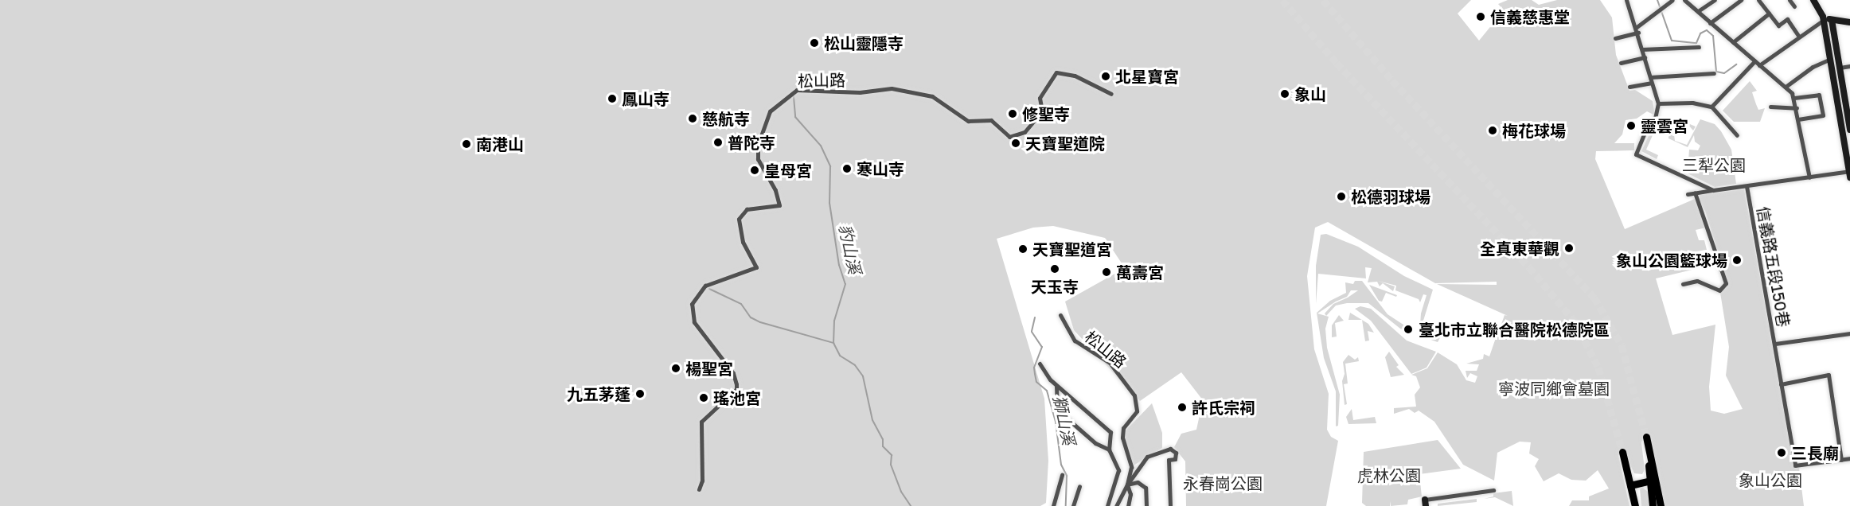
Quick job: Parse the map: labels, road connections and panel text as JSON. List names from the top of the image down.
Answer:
{
  "streets": {
    "street": ["松山路", "信義路五段150巷"]
  },
  "water": ["豹山溪", "獅山溪"],
  "parks": [
    "三犁公園",
    "寧波同鄉會墓園",
    "虎林公園",
    "象山公園",
    "永春崗公園"
  ],
  "places": [
    "信義慈惠堂",
    "松山靈隱寺",
    "北星寶宮",
    "象山",
    "鳳山寺",
    "修聖寺",
    "慈航寺",
    "靈雲宮",
    "梅花球場",
    "普陀寺",
    "天寶聖道院",
    "南港山",
    "寒山寺",
    "皇母宮",
    "松德羽球場",
    "全真東華觀",
    "天寶聖道宮",
    "象山公園籃球場",
    "天玉寺",
    "萬壽宮",
    "臺北市立聯合醫院松德院區",
    "楊聖宮",
    "九五茅蓬",
    "瑤池宮",
    "許氏宗祠",
    "三長廟"
  ]
}
